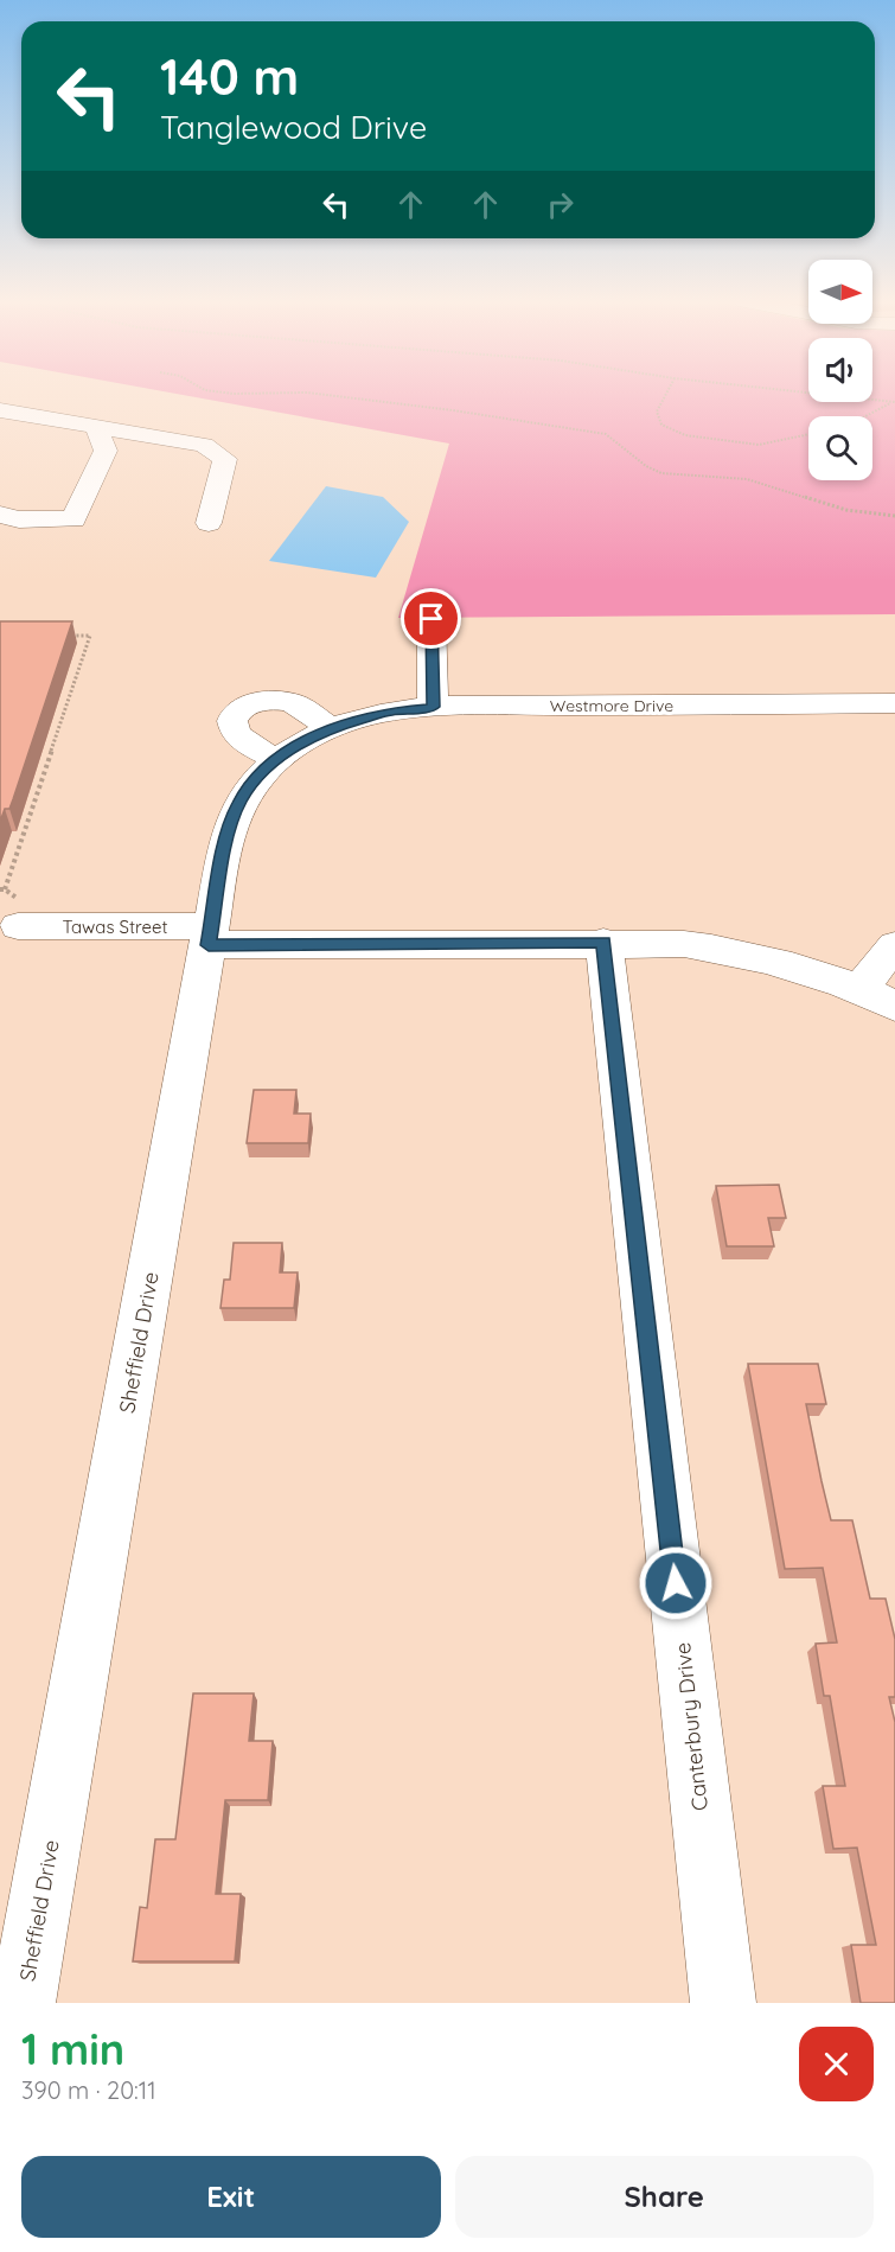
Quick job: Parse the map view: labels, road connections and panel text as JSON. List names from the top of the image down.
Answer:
{
  "streets": {
    "street": [
      "Westmore Drive",
      "Tawas Street",
      "Sheffield Drive",
      "Canterbury Drive"
    ]
  },
  "crossings": [
    ["Westmore Drive", "Sheffield Drive"],
    ["Tawas Street", "Sheffield Drive"],
    ["Tawas Street", "Canterbury Drive"]
  ],
  "north": "right",
  "page": {
    "turn": ["140 m", "Tanglewood Drive"],
    "heading": ["1 min", "390 m · 20:11"],
    "buttons": ["Exit", "Share"]
  }
}
